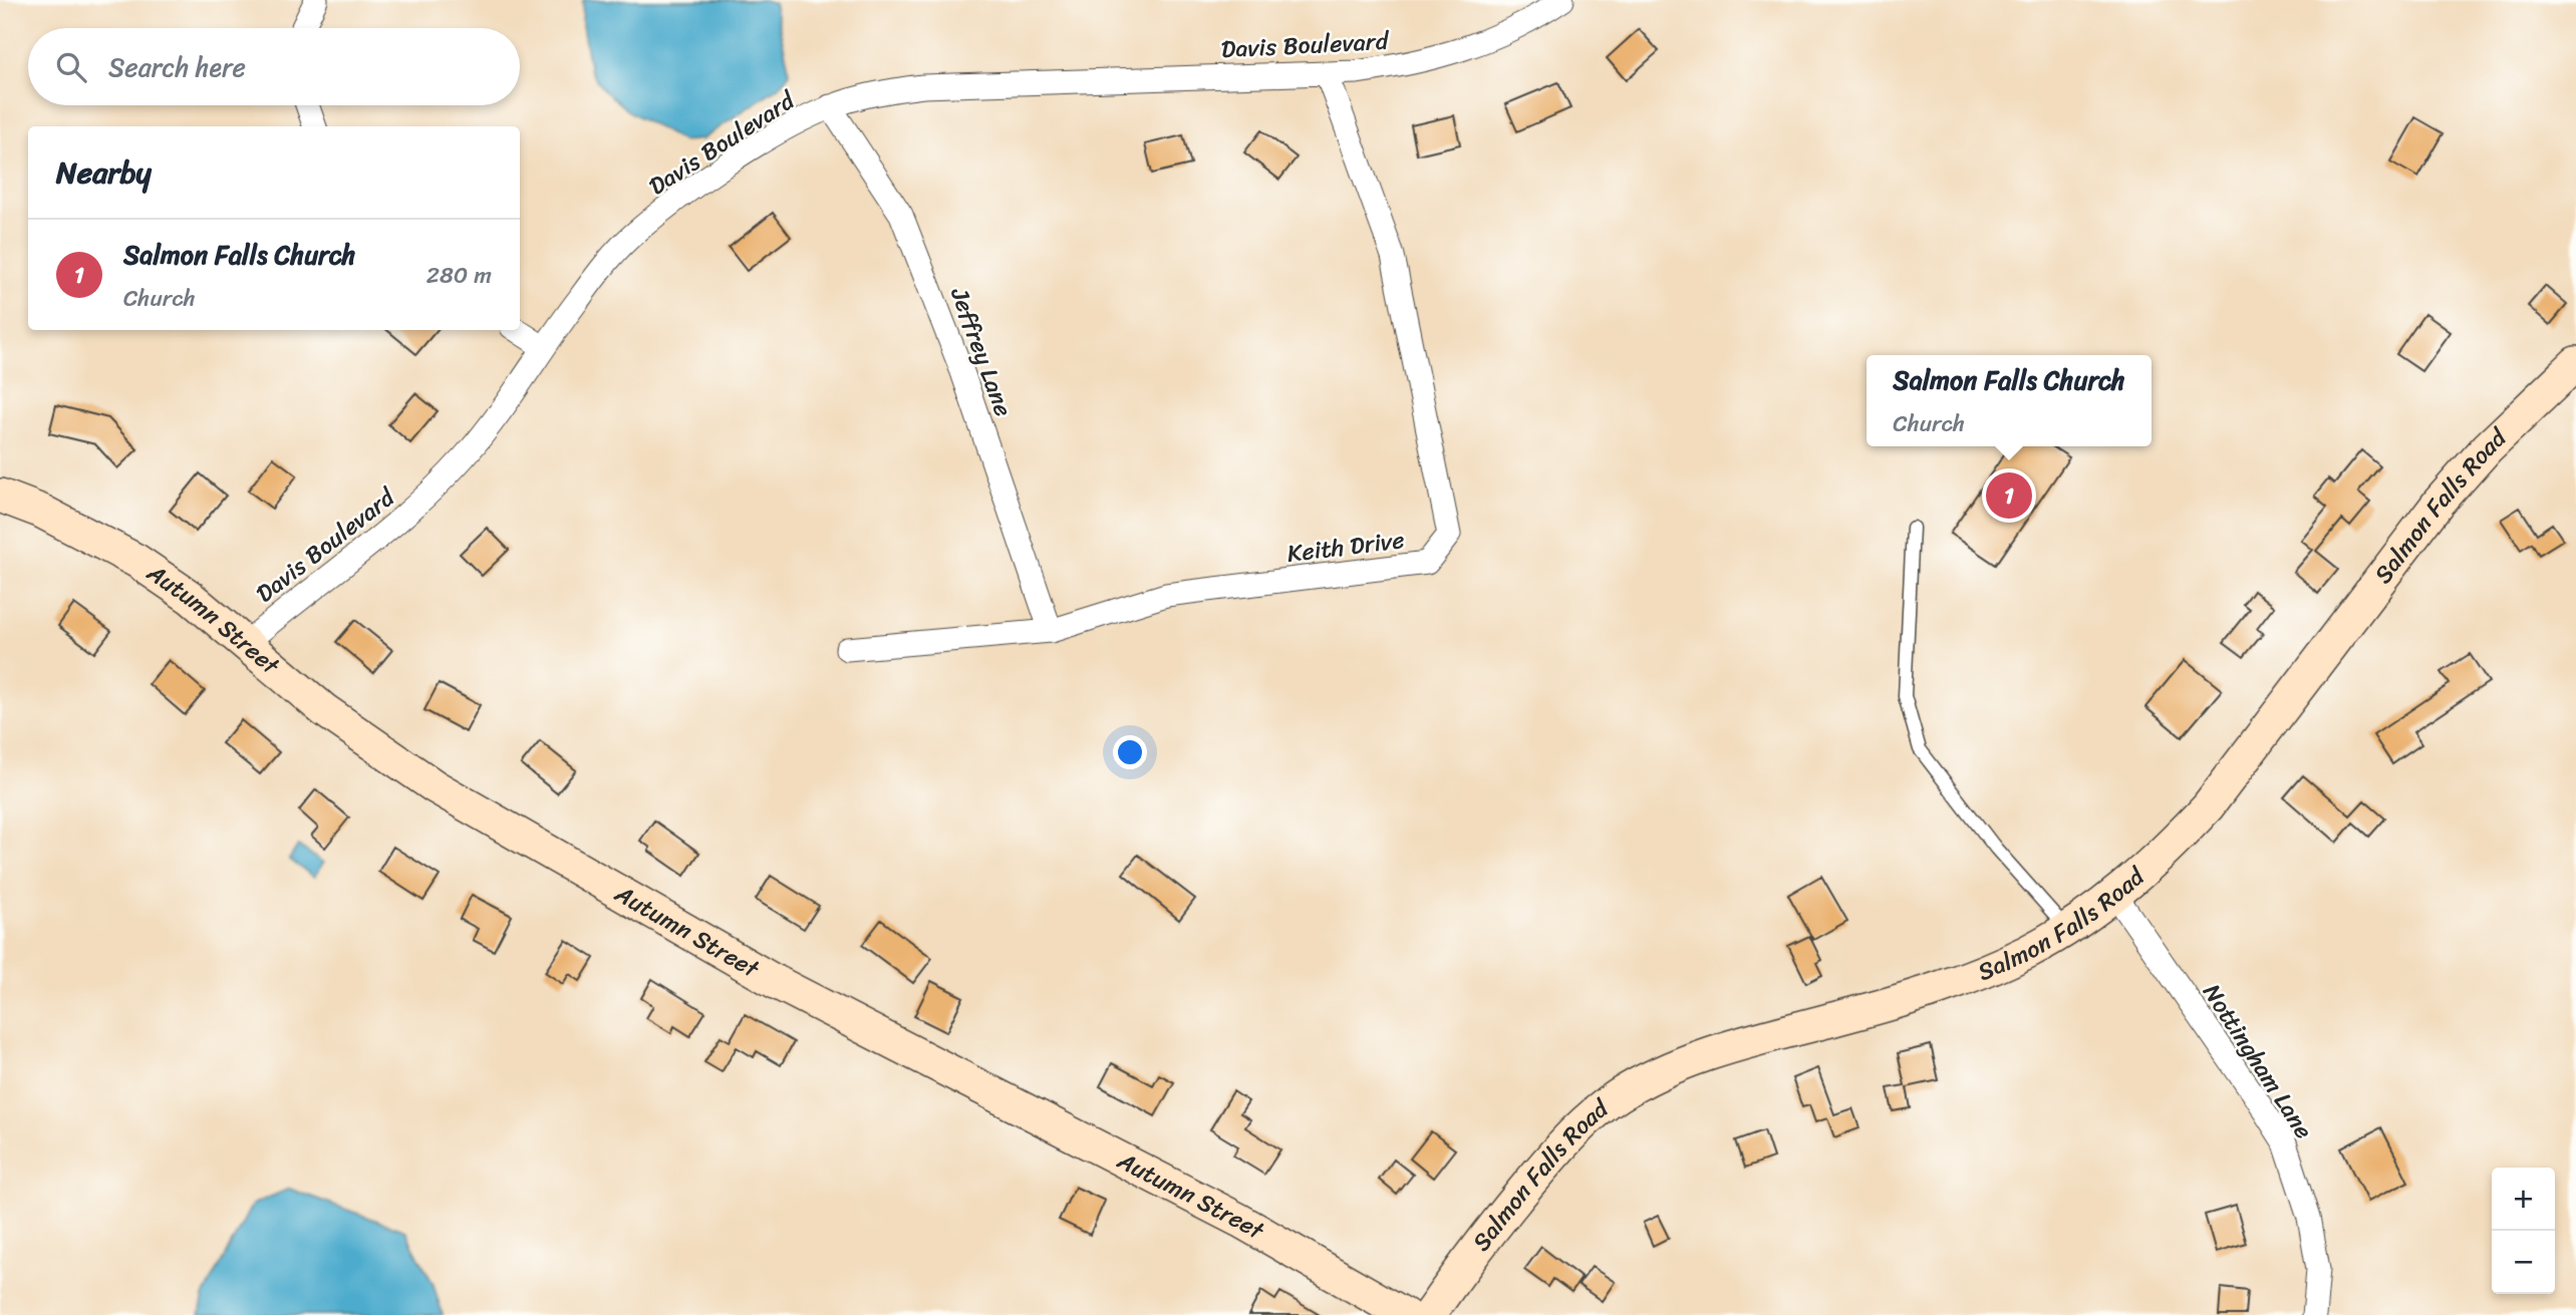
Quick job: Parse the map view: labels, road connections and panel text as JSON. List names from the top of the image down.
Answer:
{
  "streets": {
    "street": [
      "Davis Boulevard",
      "Jeffrey Lane",
      "Salmon Falls Road",
      "Keith Drive",
      "Autumn Street",
      "Nottingham Lane"
    ]
  },
  "crossings": [
    ["Davis Boulevard", "Jeffrey Lane"],
    ["Davis Boulevard", "Keith Drive"],
    ["Davis Boulevard", "Autumn Street"],
    ["Jeffrey Lane", "Keith Drive"],
    ["Salmon Falls Road", "Nottingham Lane"]
  ],
  "page": {
    "search": "Search here",
    "heading": "Nearby",
    "list": [
      {
        "mark": "1",
        "name": "Salmon Falls Church",
        "note": "Church",
        "value": "280 m"
      }
    ],
    "popup": ["Salmon Falls Church", "Church"],
    "pins": "1",
    "map_buttons": ["+", "−"]
  }
}
